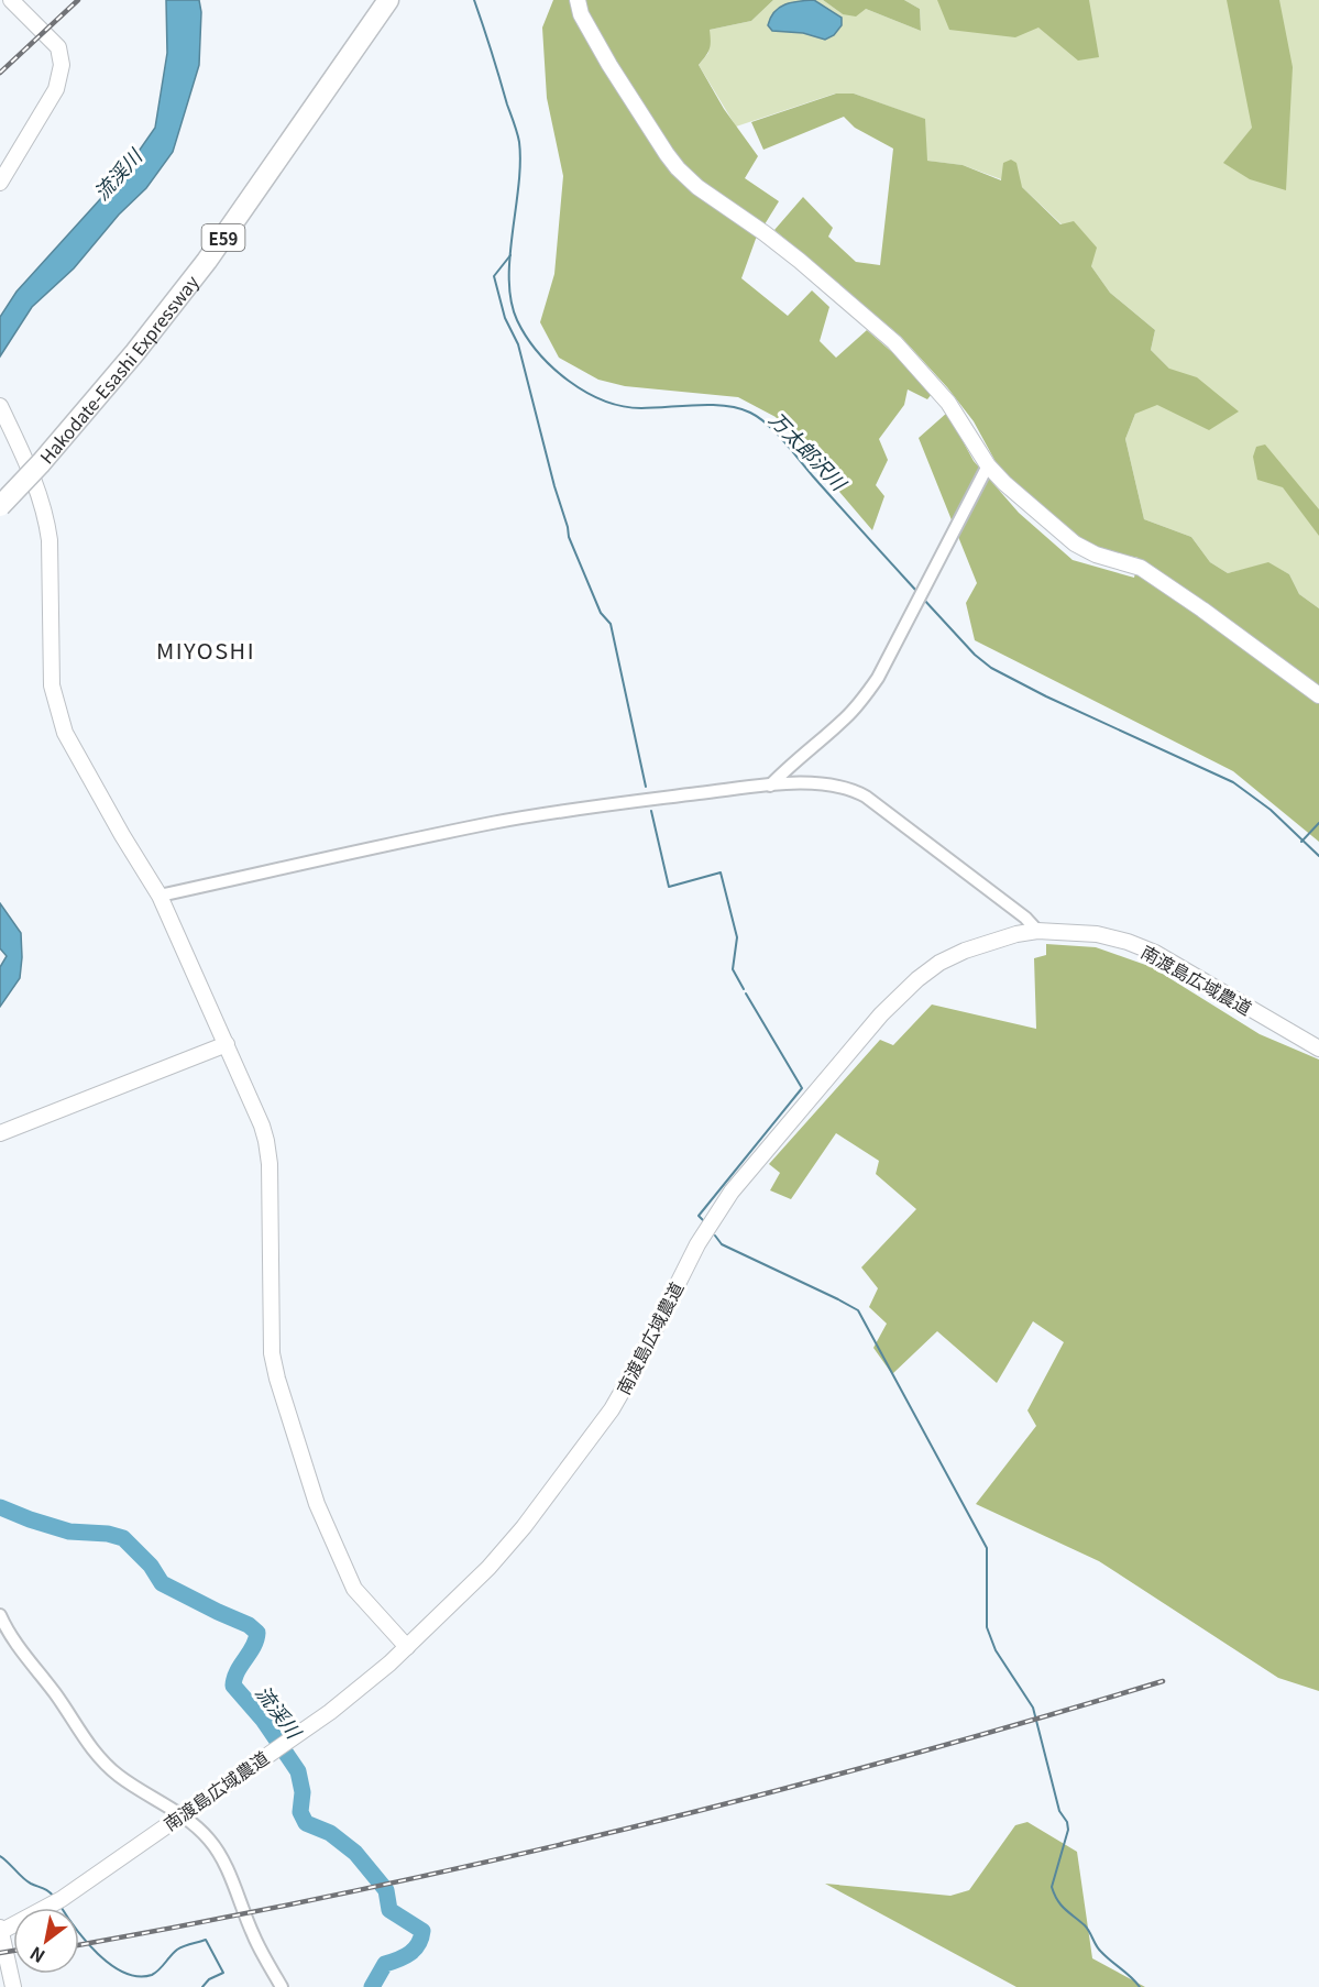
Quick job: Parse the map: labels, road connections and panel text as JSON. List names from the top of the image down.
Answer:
{
  "streets": {
    "highway": ["E59", "Hakodate-Esashi Expressway"],
    "street": ["南渡島広域農道"]
  },
  "districts": ["MIYOSHI"],
  "water": ["流渓川", "万太郎沢川"],
  "north": "bottom left"
}
